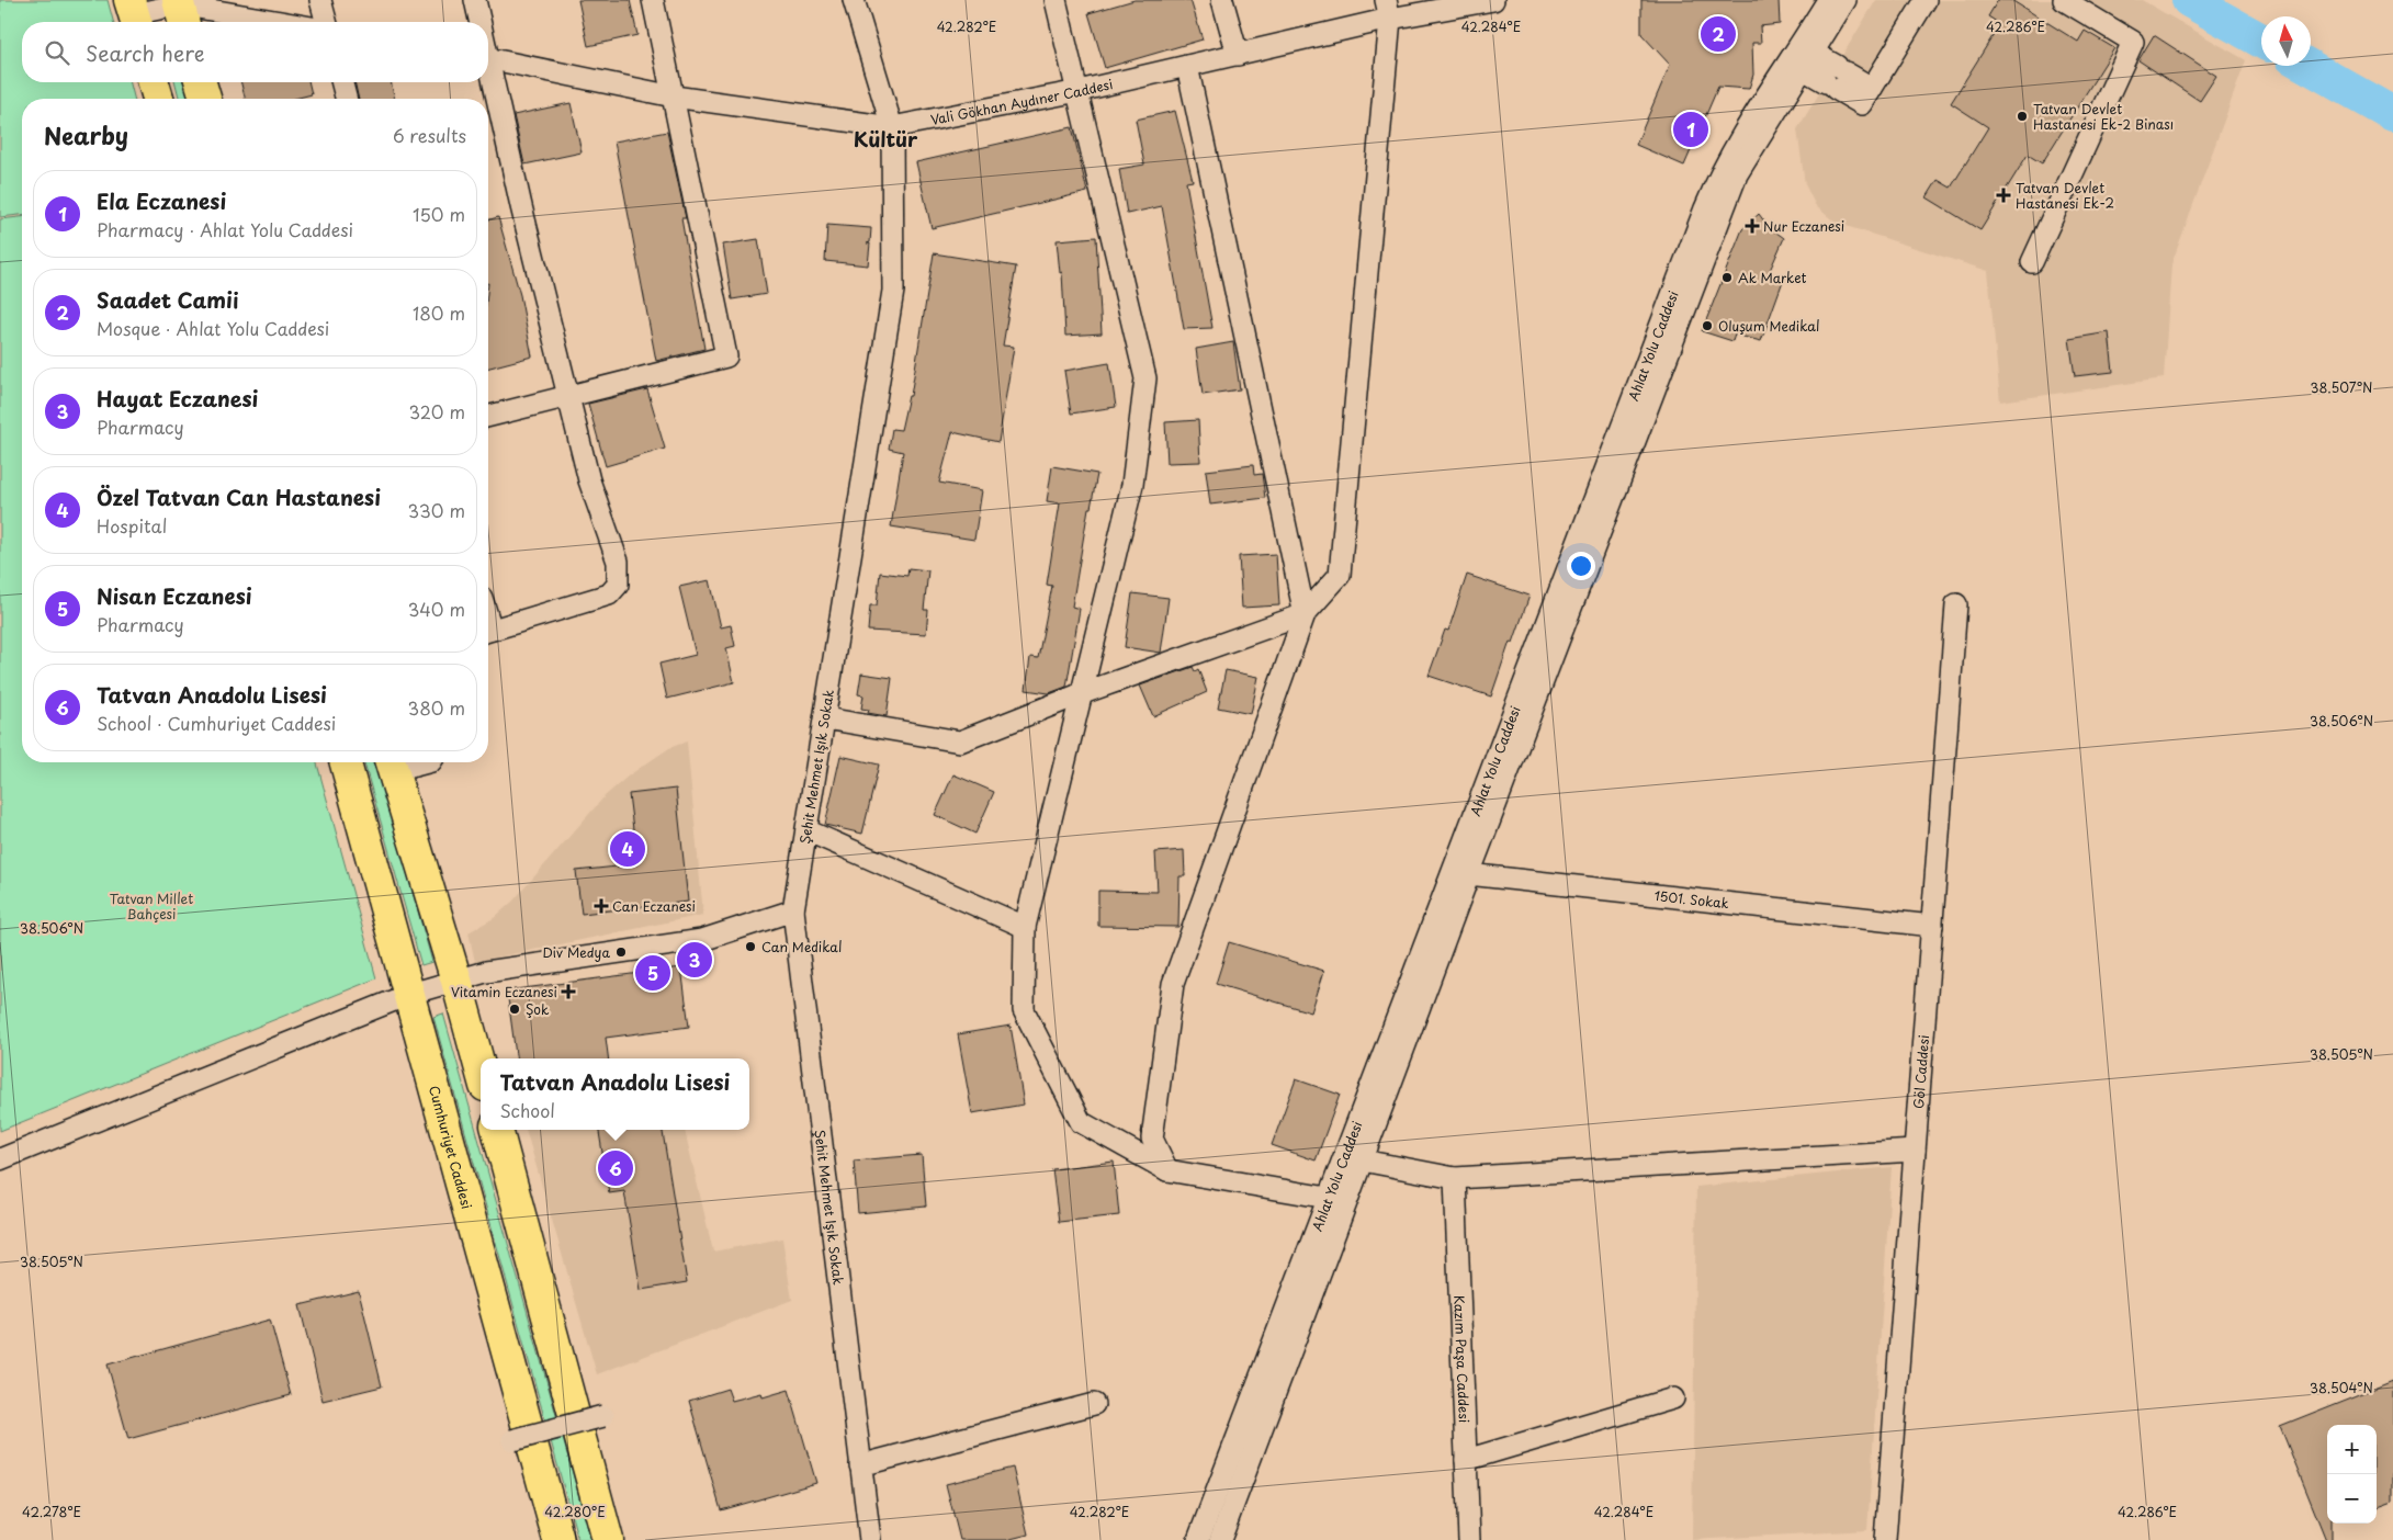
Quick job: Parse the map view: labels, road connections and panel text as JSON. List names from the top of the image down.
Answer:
{
  "streets": {
    "highway": ["Cumhuriyet Caddesi"],
    "street": [
      "Vali Gökhan Aydıner Caddesi",
      "Ahlat Yolu Caddesi",
      "Şehit Mehmet Işık Sokak",
      "1501. Sokak",
      "Göl Caddesi",
      "Kazım Paşa Caddesi"
    ]
  },
  "crossings": [
    ["Vali Gökhan Aydıner Caddesi", "Şehit Mehmet Işık Sokak"],
    ["Ahlat Yolu Caddesi", "1501. Sokak"],
    ["1501. Sokak", "Göl Caddesi"]
  ],
  "districts": ["Kültür"],
  "parks": ["Tatvan Millet Bahçesi"],
  "places": {
    "other": [
      "Tatvan Devlet Hastanesi Ek-2 Binası",
      "Ak Market",
      "Oluşum Medikal",
      "Can Medikal",
      "Div Medya",
      "Şok"
    ],
    "health": [
      "Tatvan Devlet Hastanesi Ek-2",
      "Nur Eczanesi",
      "Can Eczanesi",
      "Vitamin Eczanesi"
    ]
  },
  "north": "top",
  "page": {
    "pins": [
      "2",
      "1",
      "4",
      "3",
      "5",
      "6"
    ],
    "search": "Search here",
    "heading": ["Nearby", "6 results"],
    "list": [
      {
        "mark": "1",
        "name": "Ela Eczanesi",
        "note": "Pharmacy · Ahlat Yolu Caddesi",
        "value": "150 m"
      },
      {
        "mark": "2",
        "name": "Saadet Camii",
        "note": "Mosque · Ahlat Yolu Caddesi",
        "value": "180 m"
      },
      {
        "mark": "3",
        "name": "Hayat Eczanesi",
        "note": "Pharmacy",
        "value": "320 m"
      },
      {
        "mark": "4",
        "name": "Özel Tatvan Can Hastanesi",
        "note": "Hospital",
        "value": "330 m"
      },
      {
        "mark": "5",
        "name": "Nisan Eczanesi",
        "note": "Pharmacy",
        "value": "340 m"
      },
      {
        "mark": "6",
        "name": "Tatvan Anadolu Lisesi",
        "note": "School · Cumhuriyet Caddesi",
        "value": "380 m"
      }
    ],
    "popup": ["Tatvan Anadolu Lisesi", "School"],
    "map_buttons": ["+", "−"]
  },
  "coordinates": [
    "42.282°E",
    "42.284°E",
    "42.286°E",
    "38.507°N",
    "38.506°N",
    "38.505°N",
    "38.504°N",
    "42.278°E",
    "42.280°E"
  ]
}
